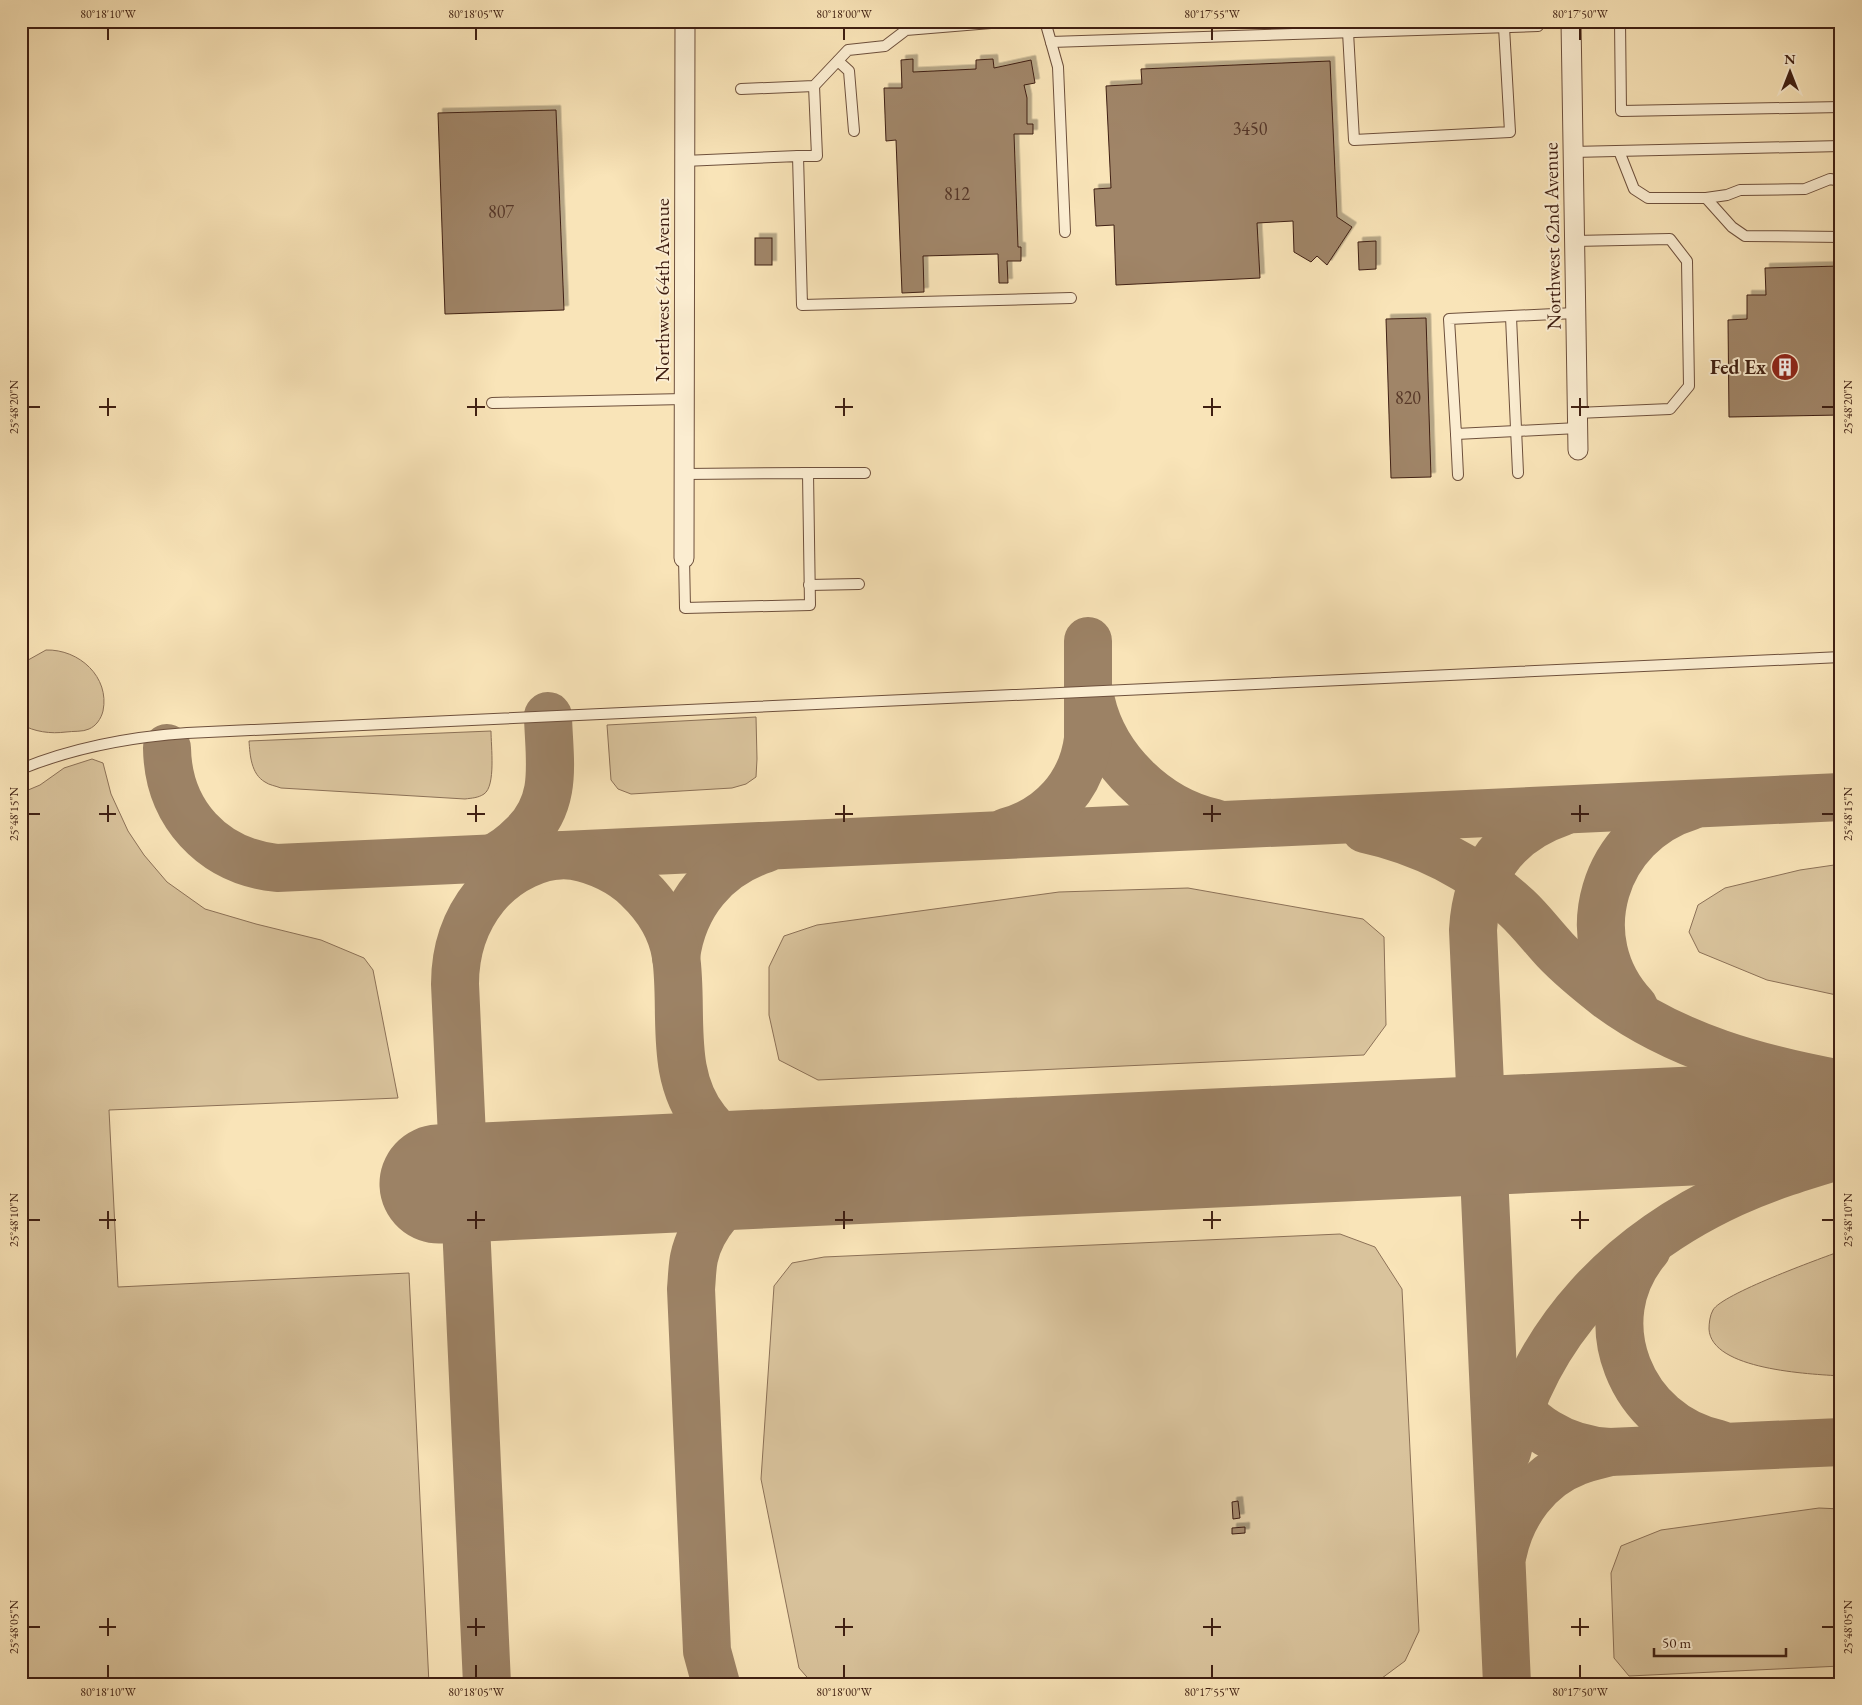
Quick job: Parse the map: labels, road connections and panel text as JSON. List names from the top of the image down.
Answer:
{
  "streets": {
    "street": ["Northwest 62nd Avenue", "Northwest 64th Avenue"]
  },
  "places": {
    "building": ["Fed Ex"]
  },
  "house_numbers": [
    "3450",
    "812",
    "807",
    "820"
  ],
  "scale_bar": "50 m",
  "north": "top",
  "coordinates": [
    "80°18'10\"W",
    "80°18'05\"W",
    "80°18'00\"W",
    "80°17'55\"W",
    "80°17'50\"W",
    "25°48'20\"N",
    "25°48'15\"N",
    "25°48'10\"N",
    "25°48'05\"N"
  ]
}
